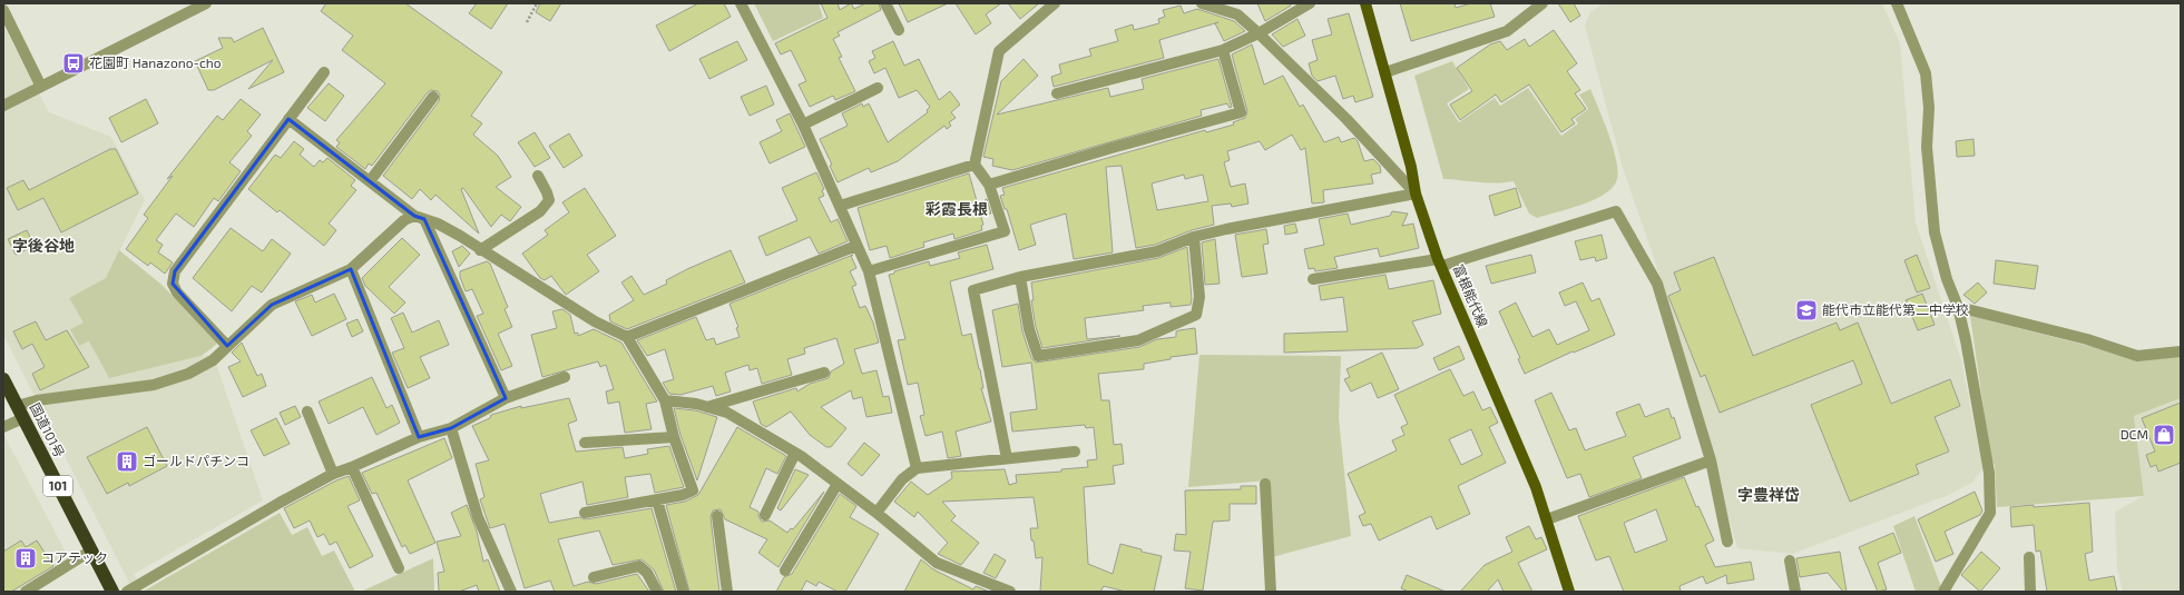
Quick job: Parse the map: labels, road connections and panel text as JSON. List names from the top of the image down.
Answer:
{
  "streets": {
    "highway": ["国道101号", "101"],
    "main road": ["富根能代線"]
  },
  "districts": ["彩霞長根", "字後谷地", "字豊祥岱"],
  "places": {
    "bus stop": ["花園町 Hanazono-cho"],
    "school or university": ["能代市立能代第二中学校"],
    "shop": ["DCM"],
    "building": ["ゴールドパチンコ", "コアテック"]
  }
}
